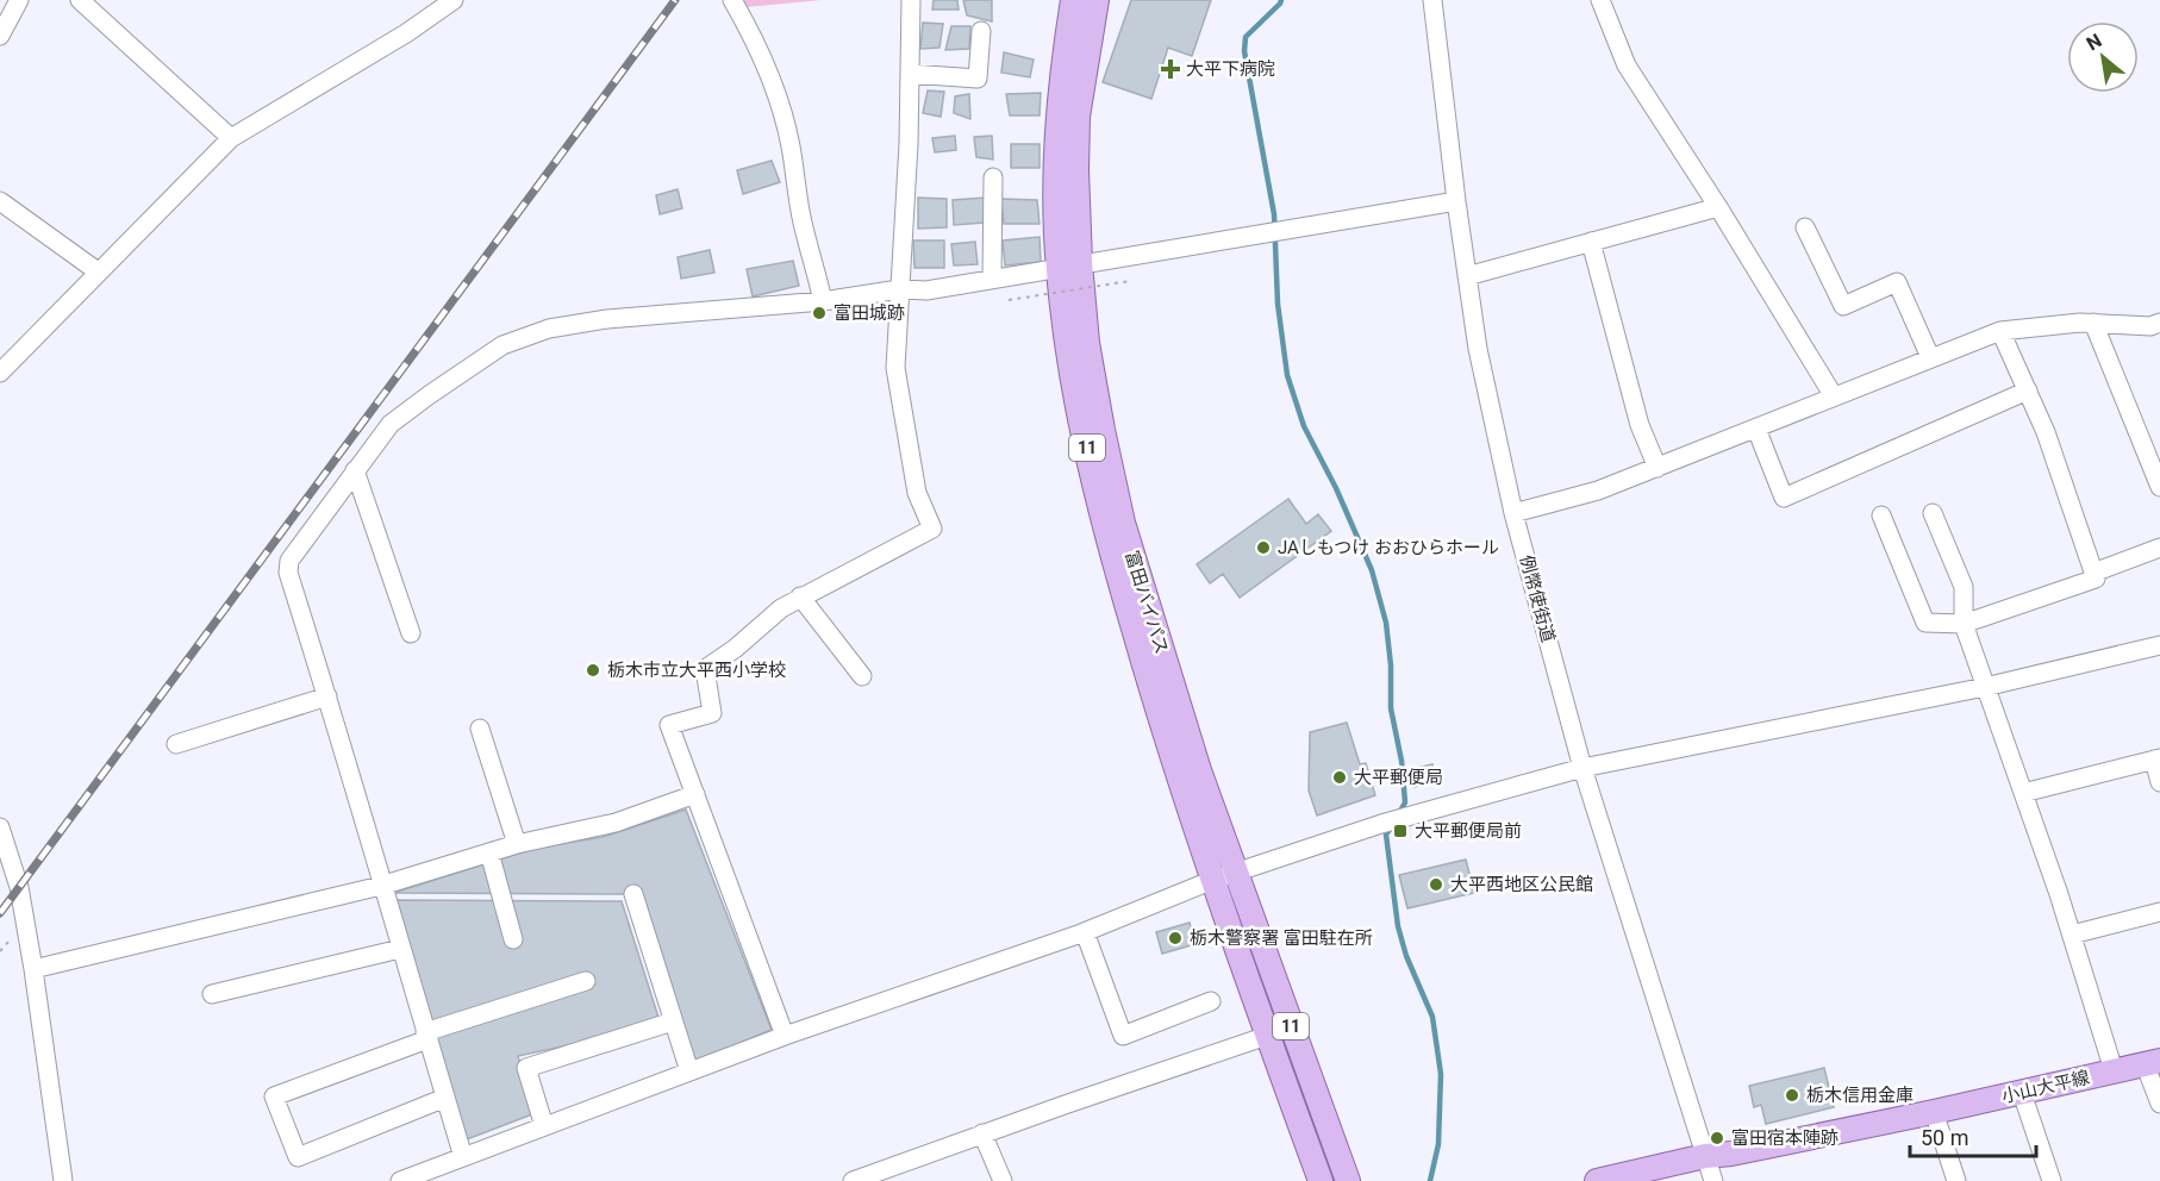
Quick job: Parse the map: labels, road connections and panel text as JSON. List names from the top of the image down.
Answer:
{
  "streets": {
    "main road": ["11", "富田バイパス", "小山大平線"],
    "street": ["例幣使街道"]
  },
  "crossings": [
    ["例幣使街道", "小山大平線"]
  ],
  "places": {
    "health": ["大平下病院"],
    "other": [
      "富田城跡",
      "JAしもつけ おおひらホール",
      "栃木市立大平西小学校",
      "大平郵便局",
      "大平西地区公民館",
      "栃木警察署 富田駐在所",
      "栃木信用金庫",
      "富田宿本陣跡"
    ],
    "transit": ["大平郵便局前"]
  },
  "scale_bar": "50 m",
  "north": "top left"
}
